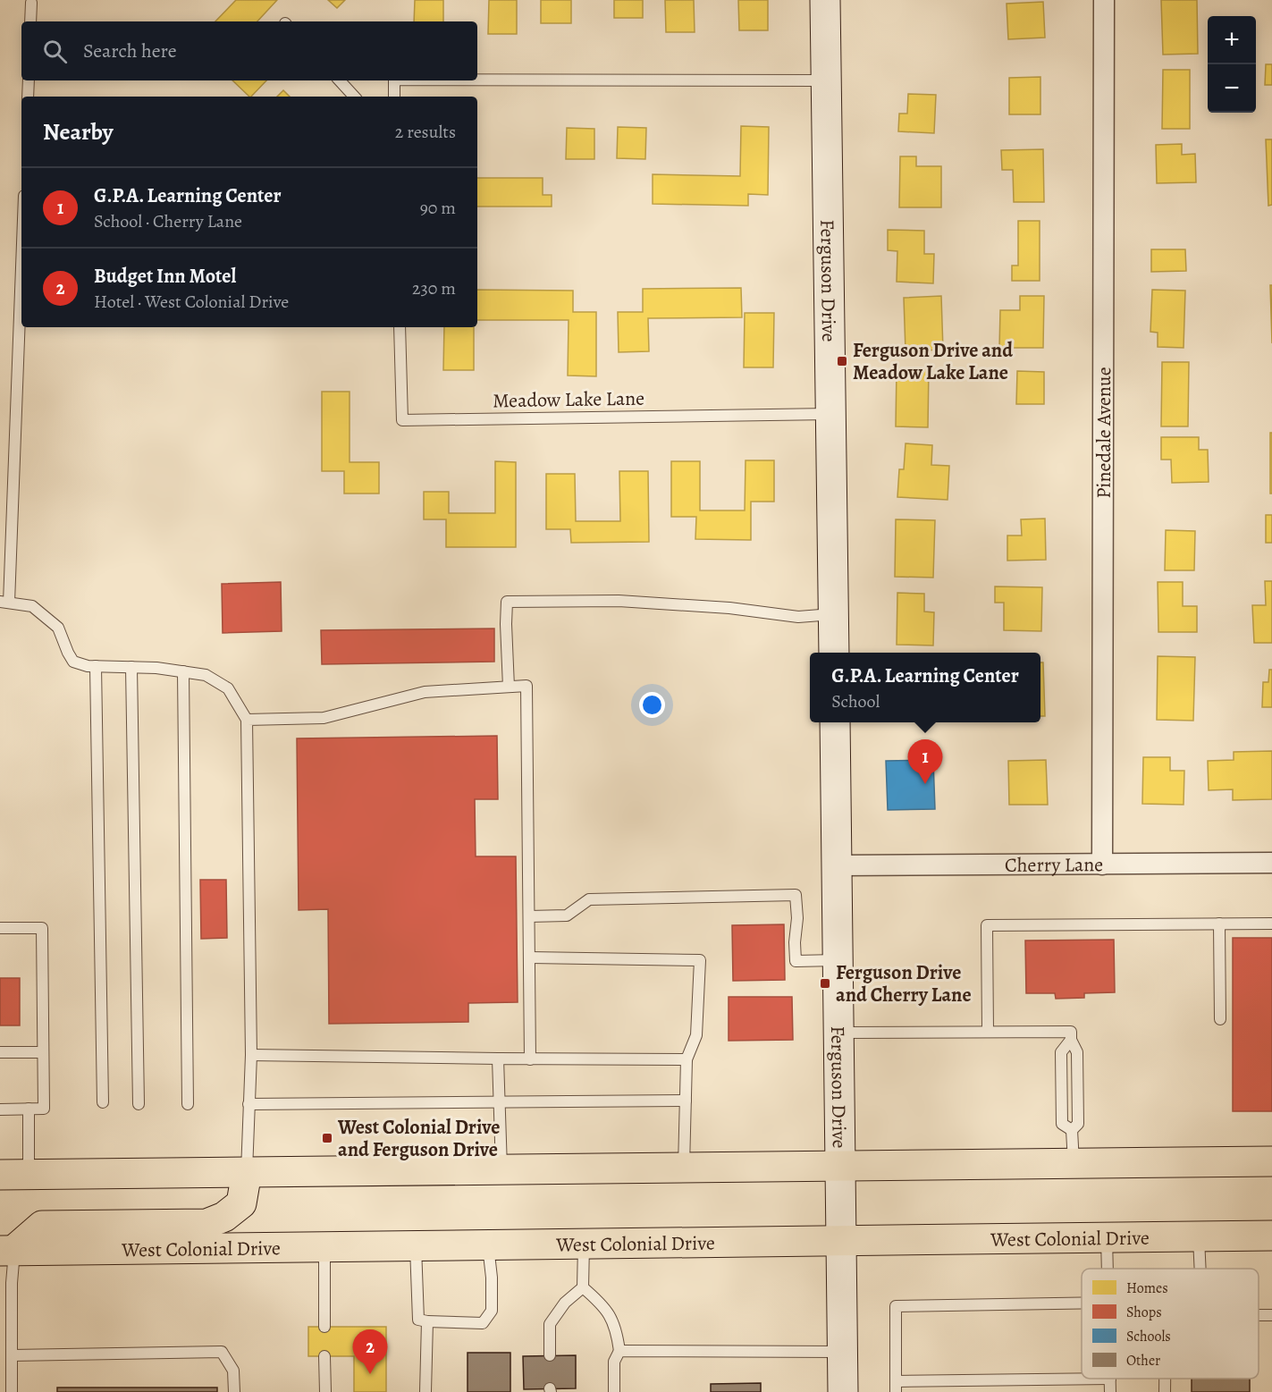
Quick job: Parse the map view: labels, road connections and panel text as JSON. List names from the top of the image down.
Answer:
{
  "streets": {
    "highway": ["West Colonial Drive"],
    "street": ["Ferguson Drive", "Pinedale Avenue", "Cherry Lane"],
    "lane": ["Meadow Lake Lane"]
  },
  "crossings": [
    ["Ferguson Drive", "Meadow Lake Lane"],
    ["Ferguson Drive", "Cherry Lane"],
    ["Ferguson Drive", "West Colonial Drive"],
    ["Pinedale Avenue", "Cherry Lane"]
  ],
  "places": {
    "transit": ["Ferguson Drive and Meadow Lake Lane", "Ferguson Drive and Cherry Lane", "West Colonial Drive and Ferguson Drive"]
  },
  "legend": [
    "Homes",
    "Shops",
    "Schools",
    "Other"
  ],
  "page": {
    "map_buttons": ["+", "−"],
    "search": "Search here",
    "heading": ["Nearby", "2 results"],
    "list": [
      {
        "mark": "1",
        "name": "G.P.A. Learning Center",
        "note": "School · Cherry Lane",
        "value": "90 m"
      },
      {
        "mark": "2",
        "name": "Budget Inn Motel",
        "note": "Hotel · West Colonial Drive",
        "value": "230 m"
      }
    ],
    "popup": ["G.P.A. Learning Center", "School"],
    "pins": ["1", "2"]
  }
}
